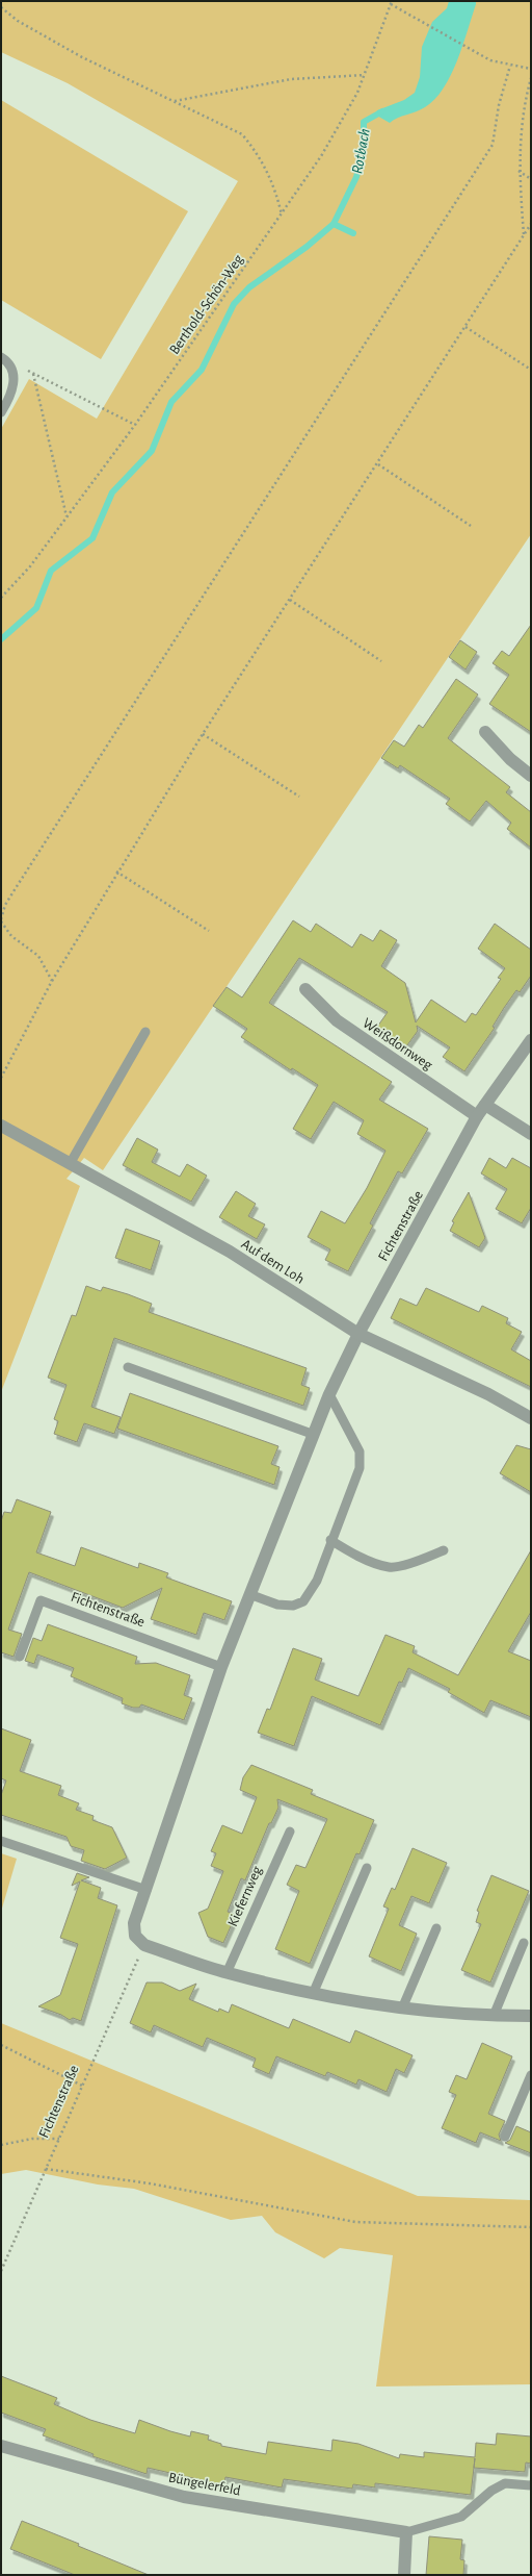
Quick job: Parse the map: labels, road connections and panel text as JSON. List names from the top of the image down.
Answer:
{
  "streets": {
    "street": [
      "Weißdornweg",
      "Fichtenstraße",
      "Auf dem Loh",
      "Büngelerfeld"
    ],
    "lane": ["Kiefernweg"],
    "path": ["Berthold-Schön-Weg"]
  },
  "crossings": [
    ["Weißdornweg", "Fichtenstraße"],
    ["Fichtenstraße", "Auf dem Loh"]
  ],
  "water": ["Rotbach"]
}
